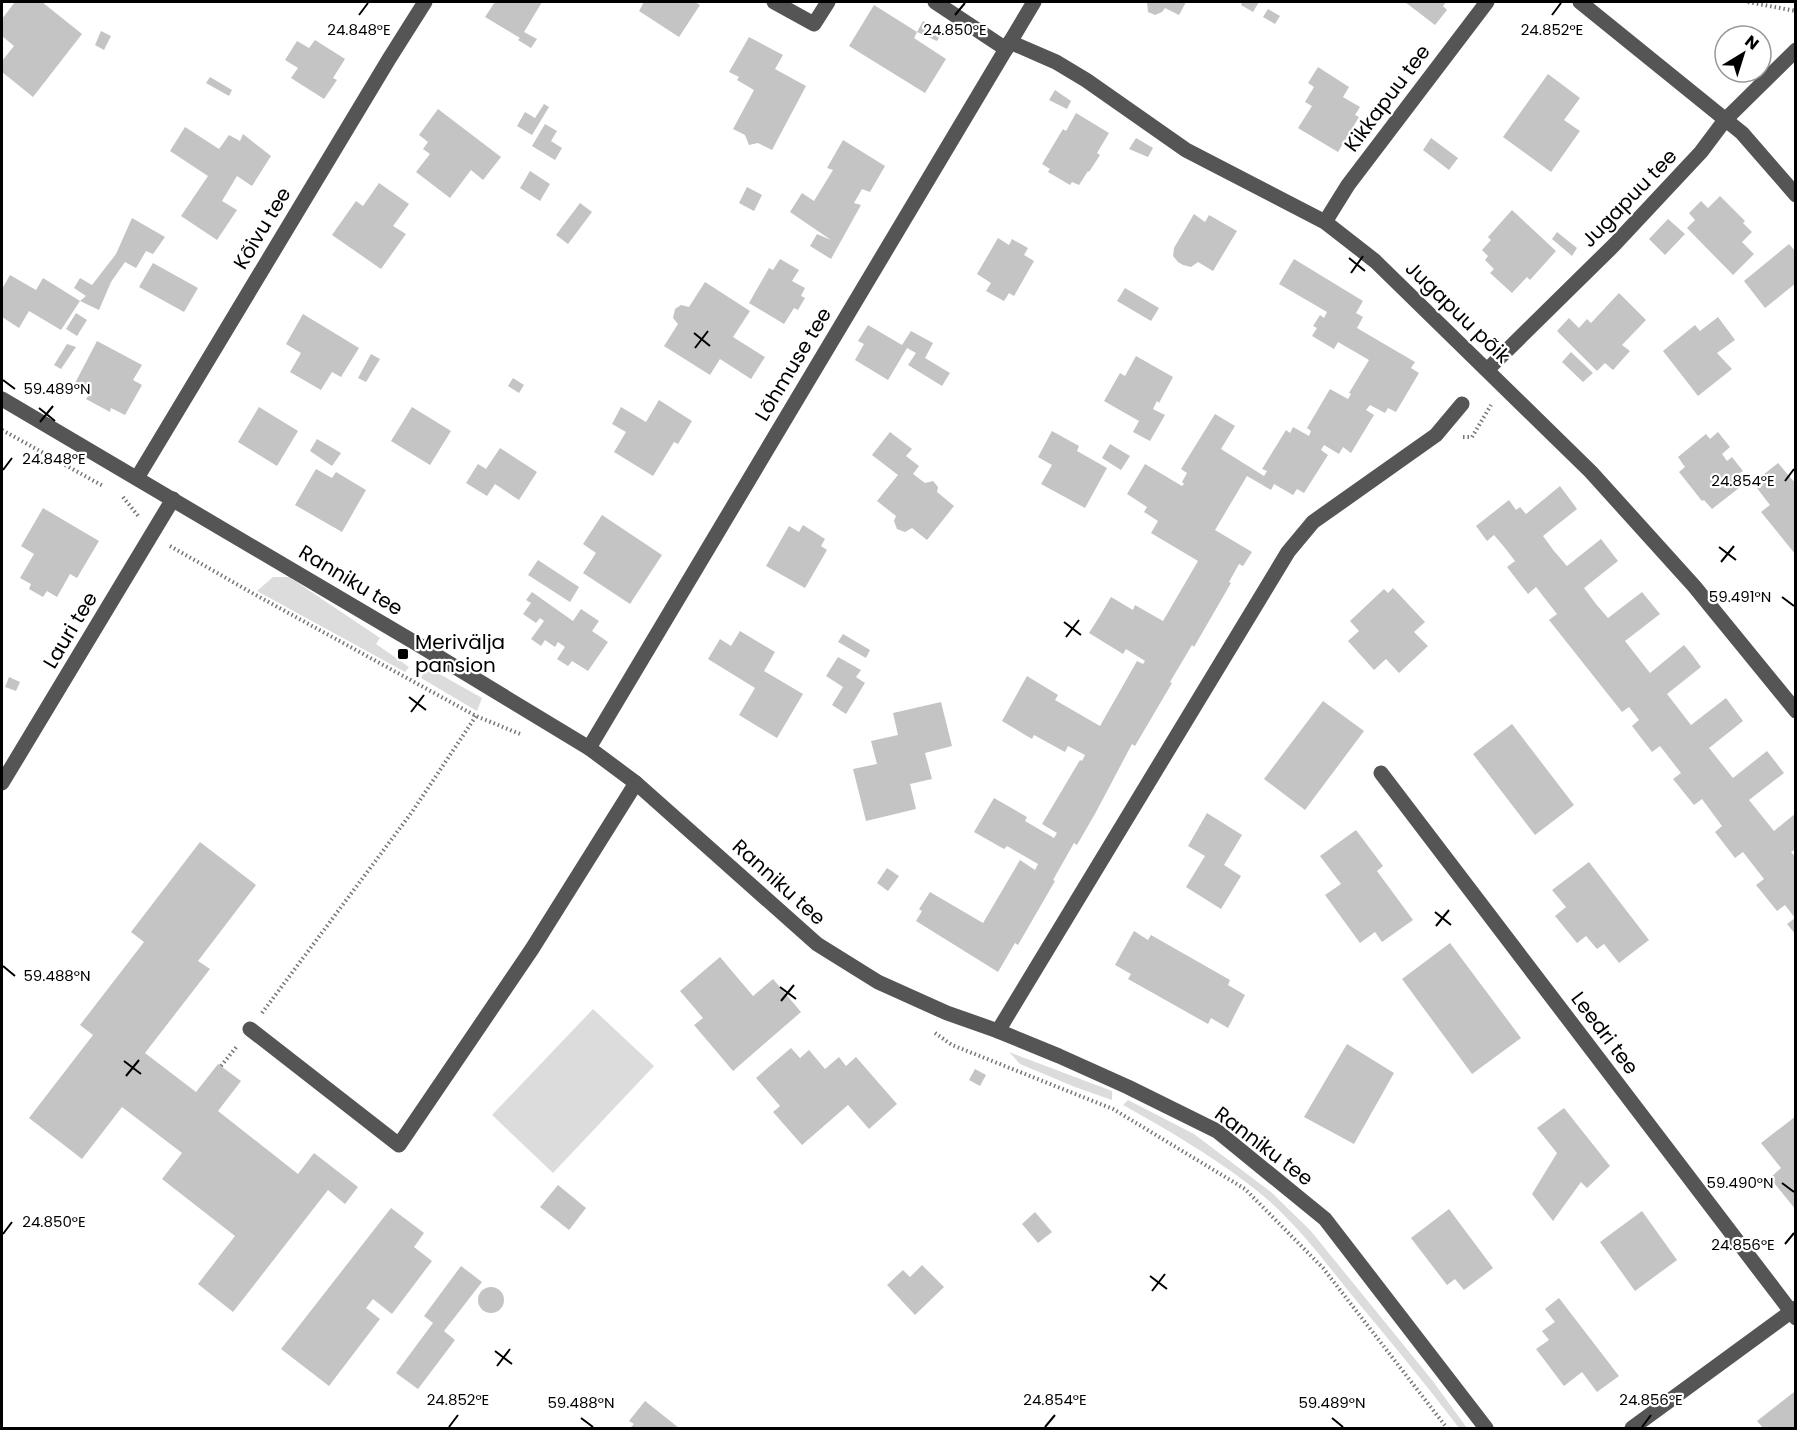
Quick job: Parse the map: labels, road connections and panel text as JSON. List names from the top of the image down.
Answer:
{
  "streets": {
    "street": [
      "Kikkapuu tee",
      "Jugapuu tee",
      "Kõivu tee",
      "Jugapuu põik",
      "Lõhmuse tee",
      "Ranniku tee",
      "Lauri tee",
      "Leedri tee"
    ]
  },
  "crossings": [
    ["Kikkapuu tee", "Jugapuu põik"],
    ["Jugapuu tee", "Jugapuu põik"],
    ["Kõivu tee", "Ranniku tee"],
    ["Jugapuu põik", "Lõhmuse tee"],
    ["Lõhmuse tee", "Ranniku tee"],
    ["Ranniku tee", "Lauri tee"]
  ],
  "places": {
    "transit": ["Merivälja pansion"]
  },
  "north": "top right",
  "coordinates": [
    "24.848°E",
    "24.850°E",
    "24.852°E",
    "59.489°N",
    "24.854°E",
    "59.491°N",
    "59.488°N",
    "59.490°N",
    "24.856°E"
  ]
}
